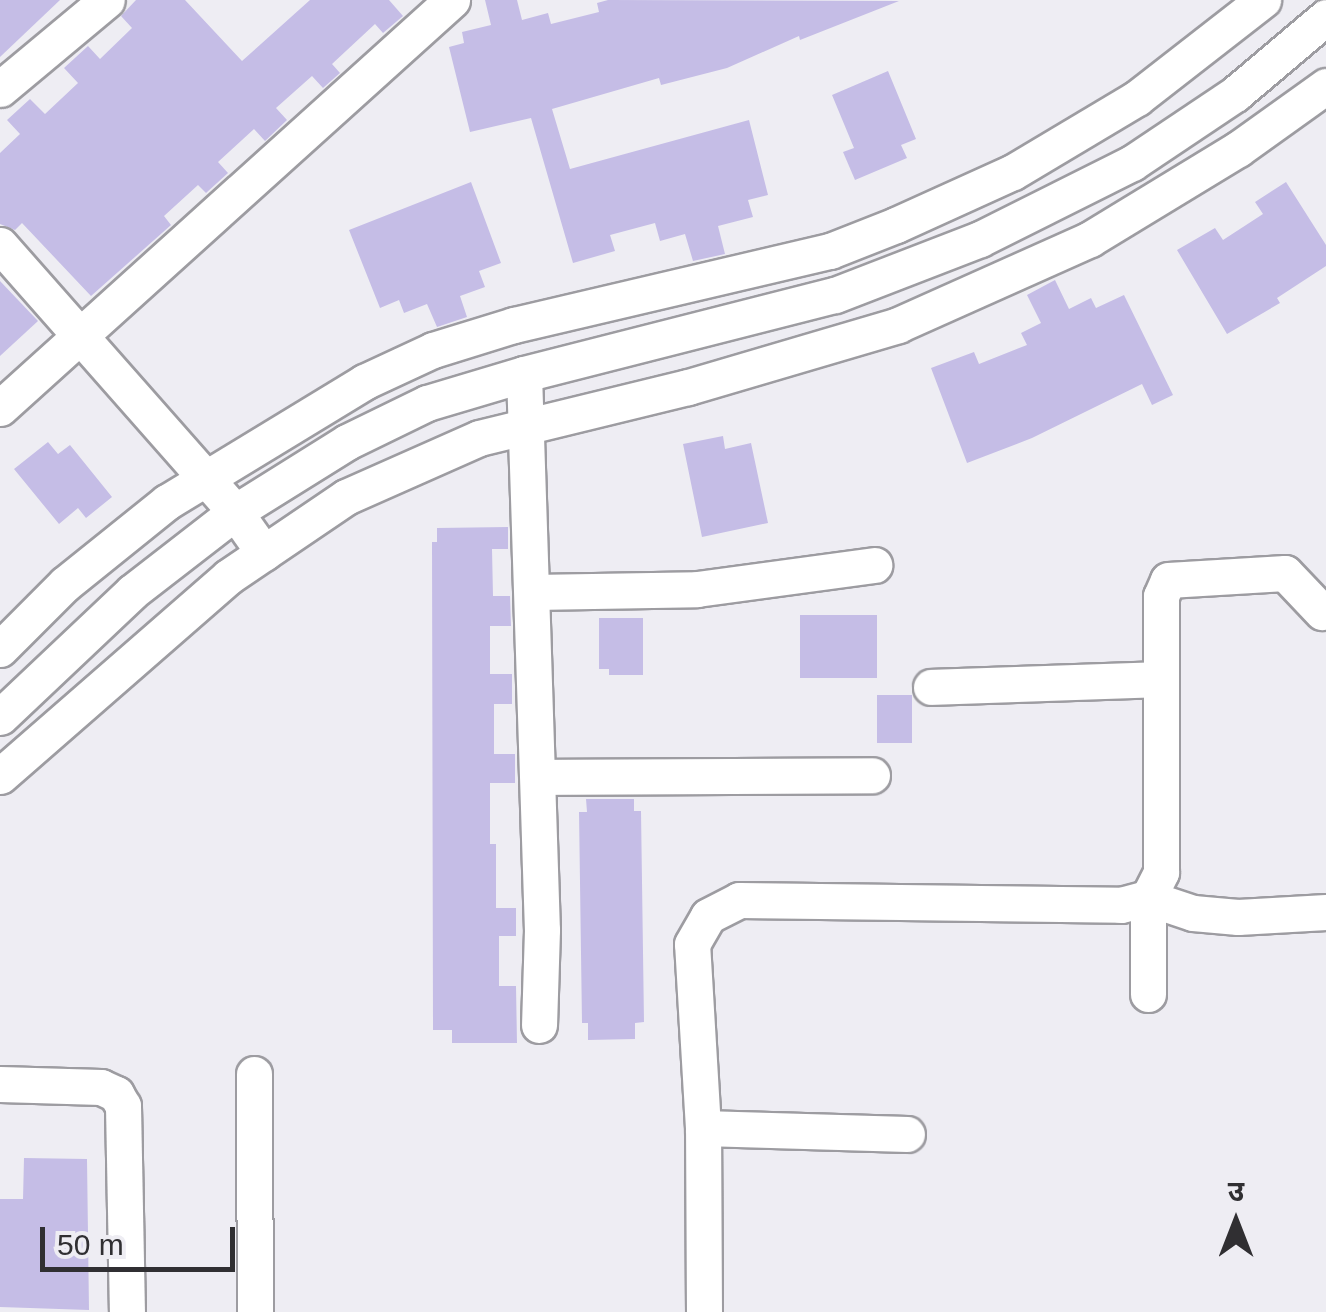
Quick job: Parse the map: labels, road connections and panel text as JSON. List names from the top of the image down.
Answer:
{
  "scale_bar": "50 m",
  "north": "top"
}
